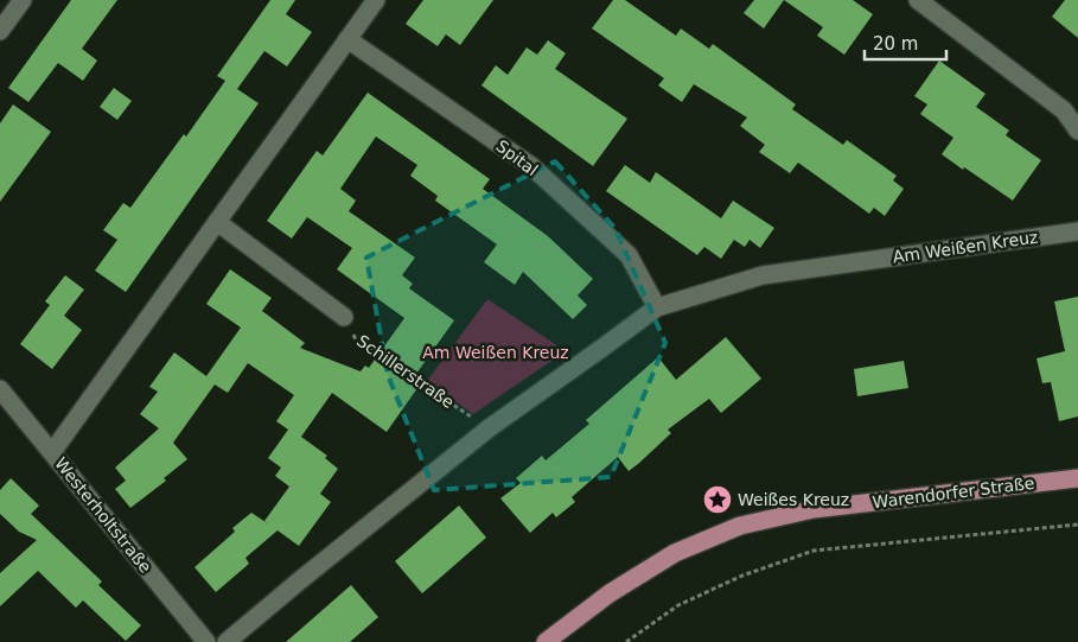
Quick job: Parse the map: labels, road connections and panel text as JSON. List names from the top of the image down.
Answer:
{
  "streets": {
    "main road": ["Warendorfer Straße"],
    "street": [
      "Spital",
      "Am Weißen Kreuz",
      "Schillerstraße",
      "Westerholtstraße"
    ]
  },
  "crossings": [
    ["Spital", "Am Weißen Kreuz"],
    ["Am Weißen Kreuz", "Schillerstraße"]
  ],
  "parks": ["Am Weißen Kreuz"],
  "places": {
    "place": ["Weißes Kreuz"]
  },
  "scale_bar": "20 m"
}
